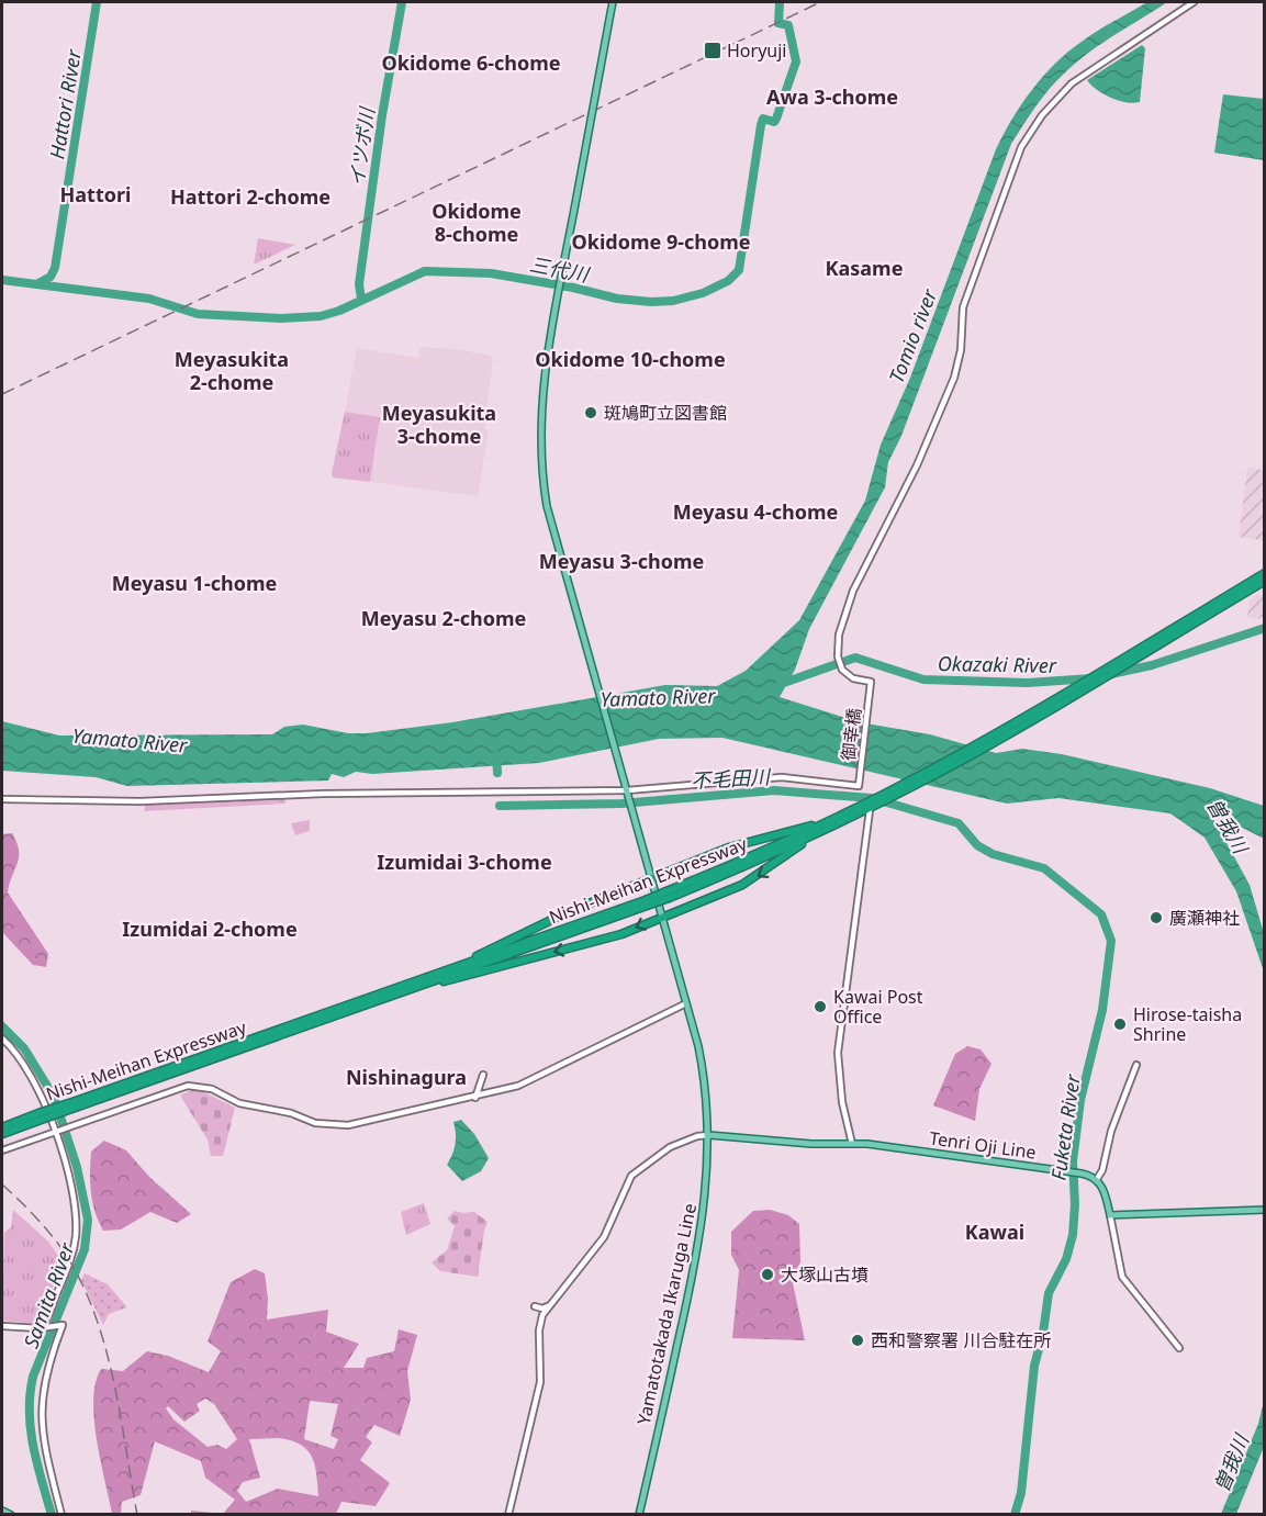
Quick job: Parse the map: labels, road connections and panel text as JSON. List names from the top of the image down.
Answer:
{
  "streets": {
    "highway": ["Nishi-Meihan Expressway"],
    "main road": ["Tenri Oji Line", "Yamatotakada Ikaruga Line"],
    "street": ["御幸橋"]
  },
  "crossings": [
    ["御幸橋", "Yamatotakada Ikaruga Line"],
    ["Tenri Oji Line", "Yamatotakada Ikaruga Line"]
  ],
  "districts": [
    "Okidome 6-chome",
    "Awa 3-chome",
    "Hattori",
    "Hattori 2-chome",
    "Okidome 8-chome",
    "Okidome 9-chome",
    "Kasame",
    "Meyasukita 2-chome",
    "Okidome 10-chome",
    "Meyasukita 3-chome",
    "Meyasu 4-chome",
    "Meyasu 3-chome",
    "Meyasu 1-chome",
    "Meyasu 2-chome",
    "Izumidai 3-chome",
    "Izumidai 2-chome",
    "Nishinagura",
    "Kawai"
  ],
  "water": [
    "Hattori River",
    "イツボ川",
    "三代川",
    "Tomio river",
    "Okazaki River",
    "Yamato River",
    "不毛田川",
    "曽我川",
    "Fuketa River",
    "Samita River"
  ],
  "places": {
    "transit": ["Horyuji"],
    "other": [
      "斑鳩町立図書館",
      "廣瀬神社",
      "Kawai Post Office",
      "Hirose-taisha Shrine",
      "大塚山古墳",
      "西和警察署 川合駐在所"
    ]
  }
}
